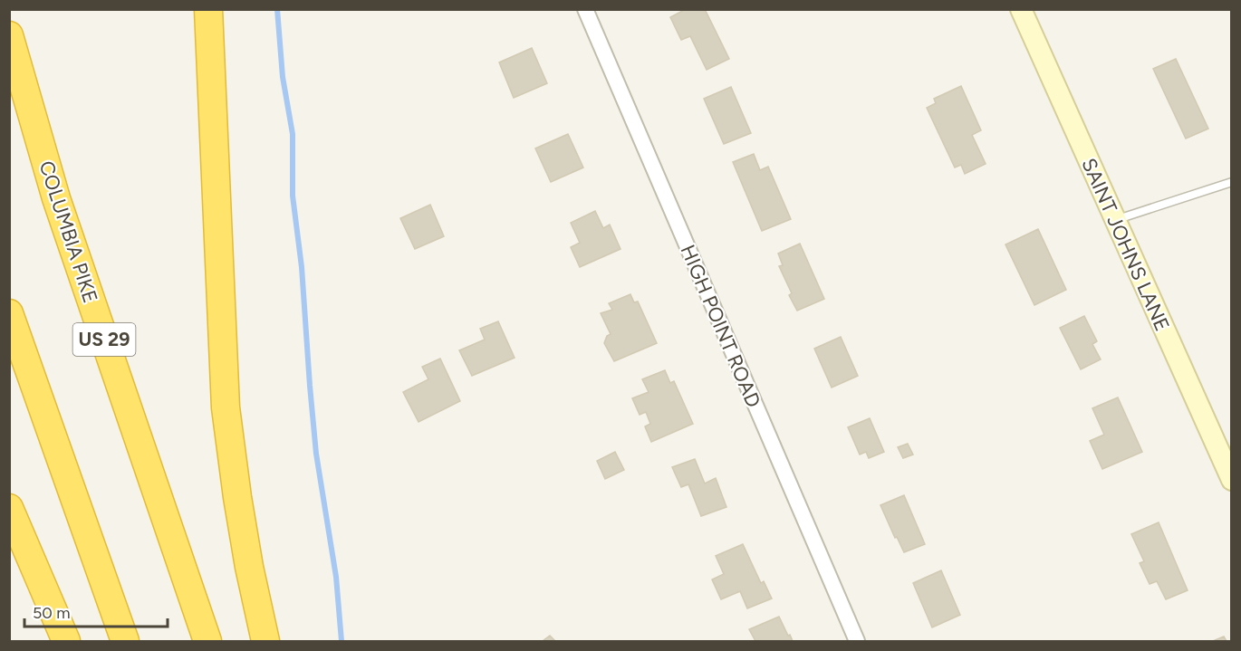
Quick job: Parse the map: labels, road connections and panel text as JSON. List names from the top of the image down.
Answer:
{
  "streets": {
    "highway": ["COLUMBIA PIKE", "US 29"],
    "street": ["SAINT JOHNS LANE", "HIGH POINT ROAD"]
  },
  "scale_bar": "50 m"
}
